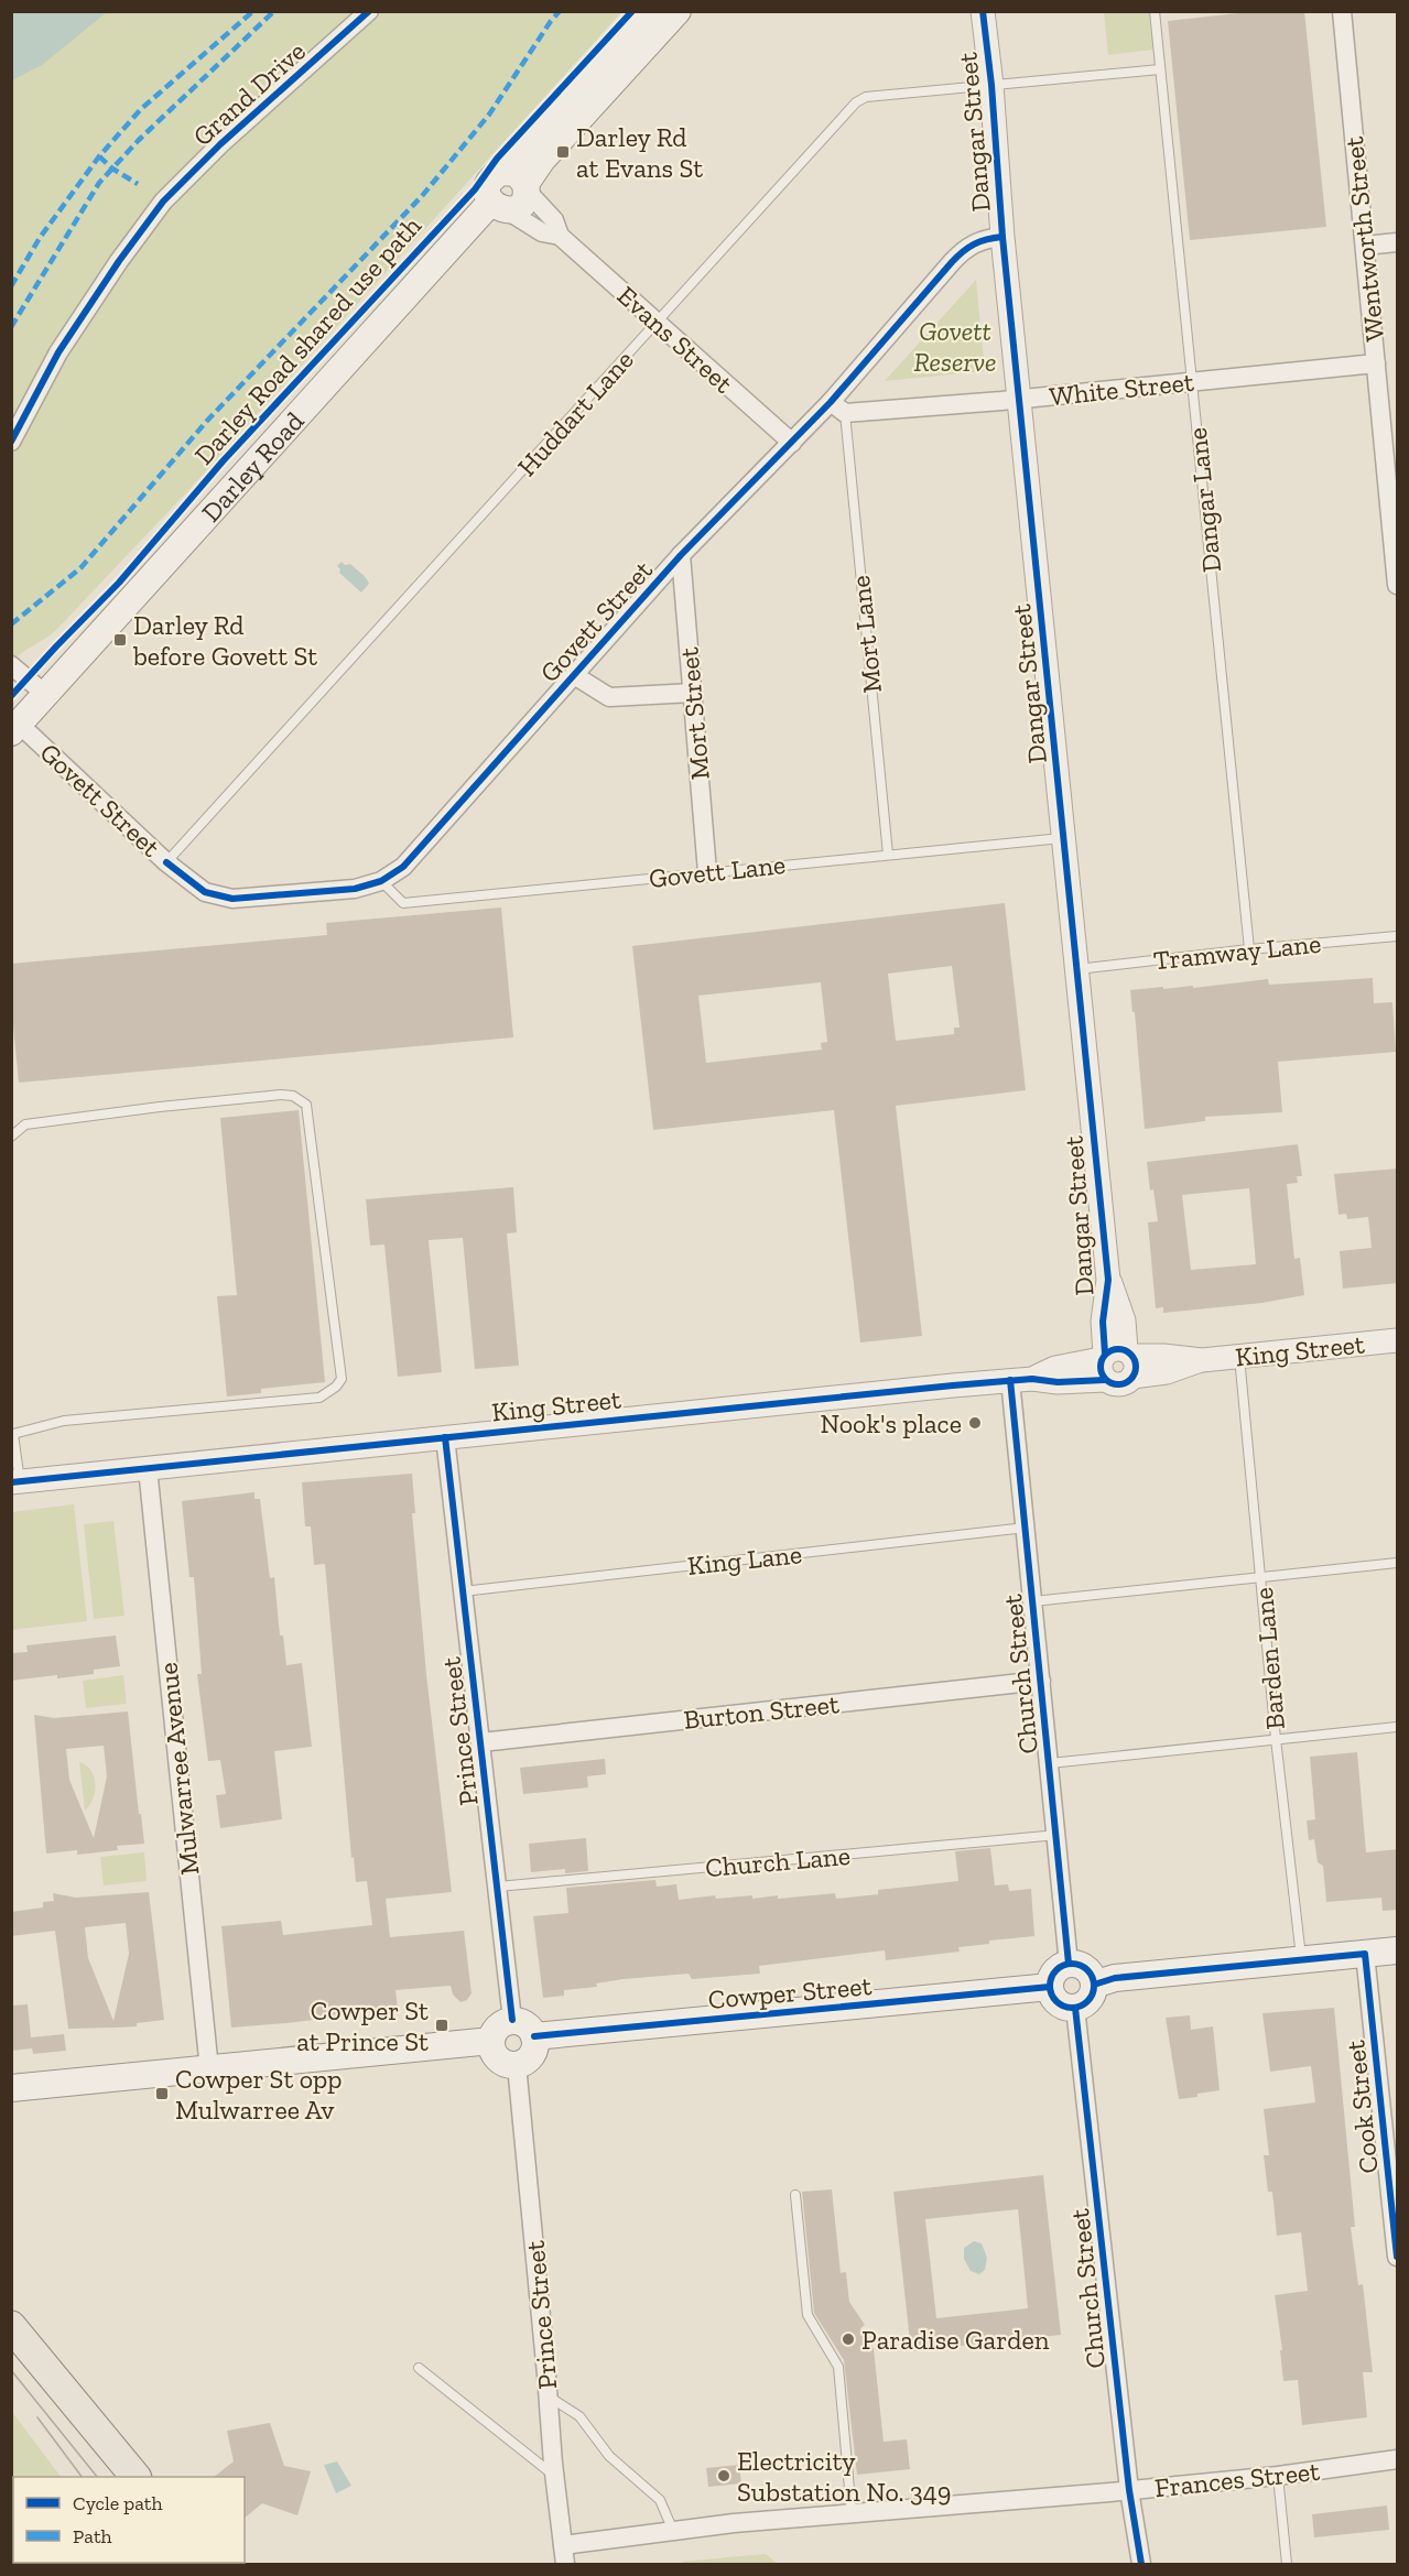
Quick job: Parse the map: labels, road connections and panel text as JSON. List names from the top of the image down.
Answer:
{
  "streets": {
    "main road": ["Darley Road", "Cowper Street"],
    "street": [
      "Grand Drive",
      "Dangar Street",
      "Wentworth Street",
      "Evans Street",
      "White Street",
      "Govett Street",
      "Mort Street",
      "King Street",
      "Church Street",
      "Burton Street",
      "Prince Street",
      "Mulwarree Avenue",
      "Cook Street",
      "Frances Street"
    ],
    "lane": [
      "Huddart Lane",
      "Dangar Lane",
      "Mort Lane",
      "Govett Lane",
      "Tramway Lane",
      "King Lane",
      "Barden Lane",
      "Church Lane"
    ],
    "cycle path": ["Darley Road shared use path"]
  },
  "crossings": [
    ["Dangar Street", "White Street"],
    ["Dangar Street", "Huddart Lane"],
    ["Dangar Street", "Govett Street"],
    ["Dangar Street", "Govett Lane"],
    ["Dangar Street", "Tramway Lane"],
    ["Dangar Street", "King Street"],
    ["Wentworth Street", "White Street"],
    ["Evans Street", "Huddart Lane"],
    ["Evans Street", "Darley Road"],
    ["Evans Street", "Govett Street"],
    ["White Street", "Dangar Lane"],
    ["White Street", "Govett Street"],
    ["White Street", "Mort Lane"],
    ["Huddart Lane", "Dangar Lane"],
    ["Huddart Lane", "Govett Street"],
    ["Darley Road", "Govett Street"],
    ["Dangar Lane", "Tramway Lane"],
    ["Govett Street", "Mort Lane"],
    ["Govett Street", "Mort Street"],
    ["Govett Street", "Govett Lane"],
    ["Mort Lane", "Govett Lane"],
    ["Mort Street", "Govett Lane"],
    ["King Street", "Barden Lane"],
    ["King Street", "Church Street"],
    ["King Street", "Prince Street"],
    ["King Street", "Mulwarree Avenue"],
    ["King Lane", "Church Street"],
    ["King Lane", "Prince Street"],
    ["Church Street", "Burton Street"],
    ["Church Street", "Church Lane"],
    ["Church Street", "Cowper Street"],
    ["Church Street", "Frances Street"],
    ["Burton Street", "Prince Street"],
    ["Prince Street", "Church Lane"],
    ["Prince Street", "Cowper Street"],
    ["Prince Street", "Frances Street"]
  ],
  "parks": ["Govett Reserve"],
  "places": {
    "transit": [
      "Darley Rd at Evans St",
      "Darley Rd before Govett St",
      "Cowper St at Prince St",
      "Cowper St opp Mulwarree Av"
    ],
    "other": ["Nook's place", "Paradise Garden", "Electricity Substation No. 349"]
  },
  "legend": ["Cycle path", "Path"]
}
